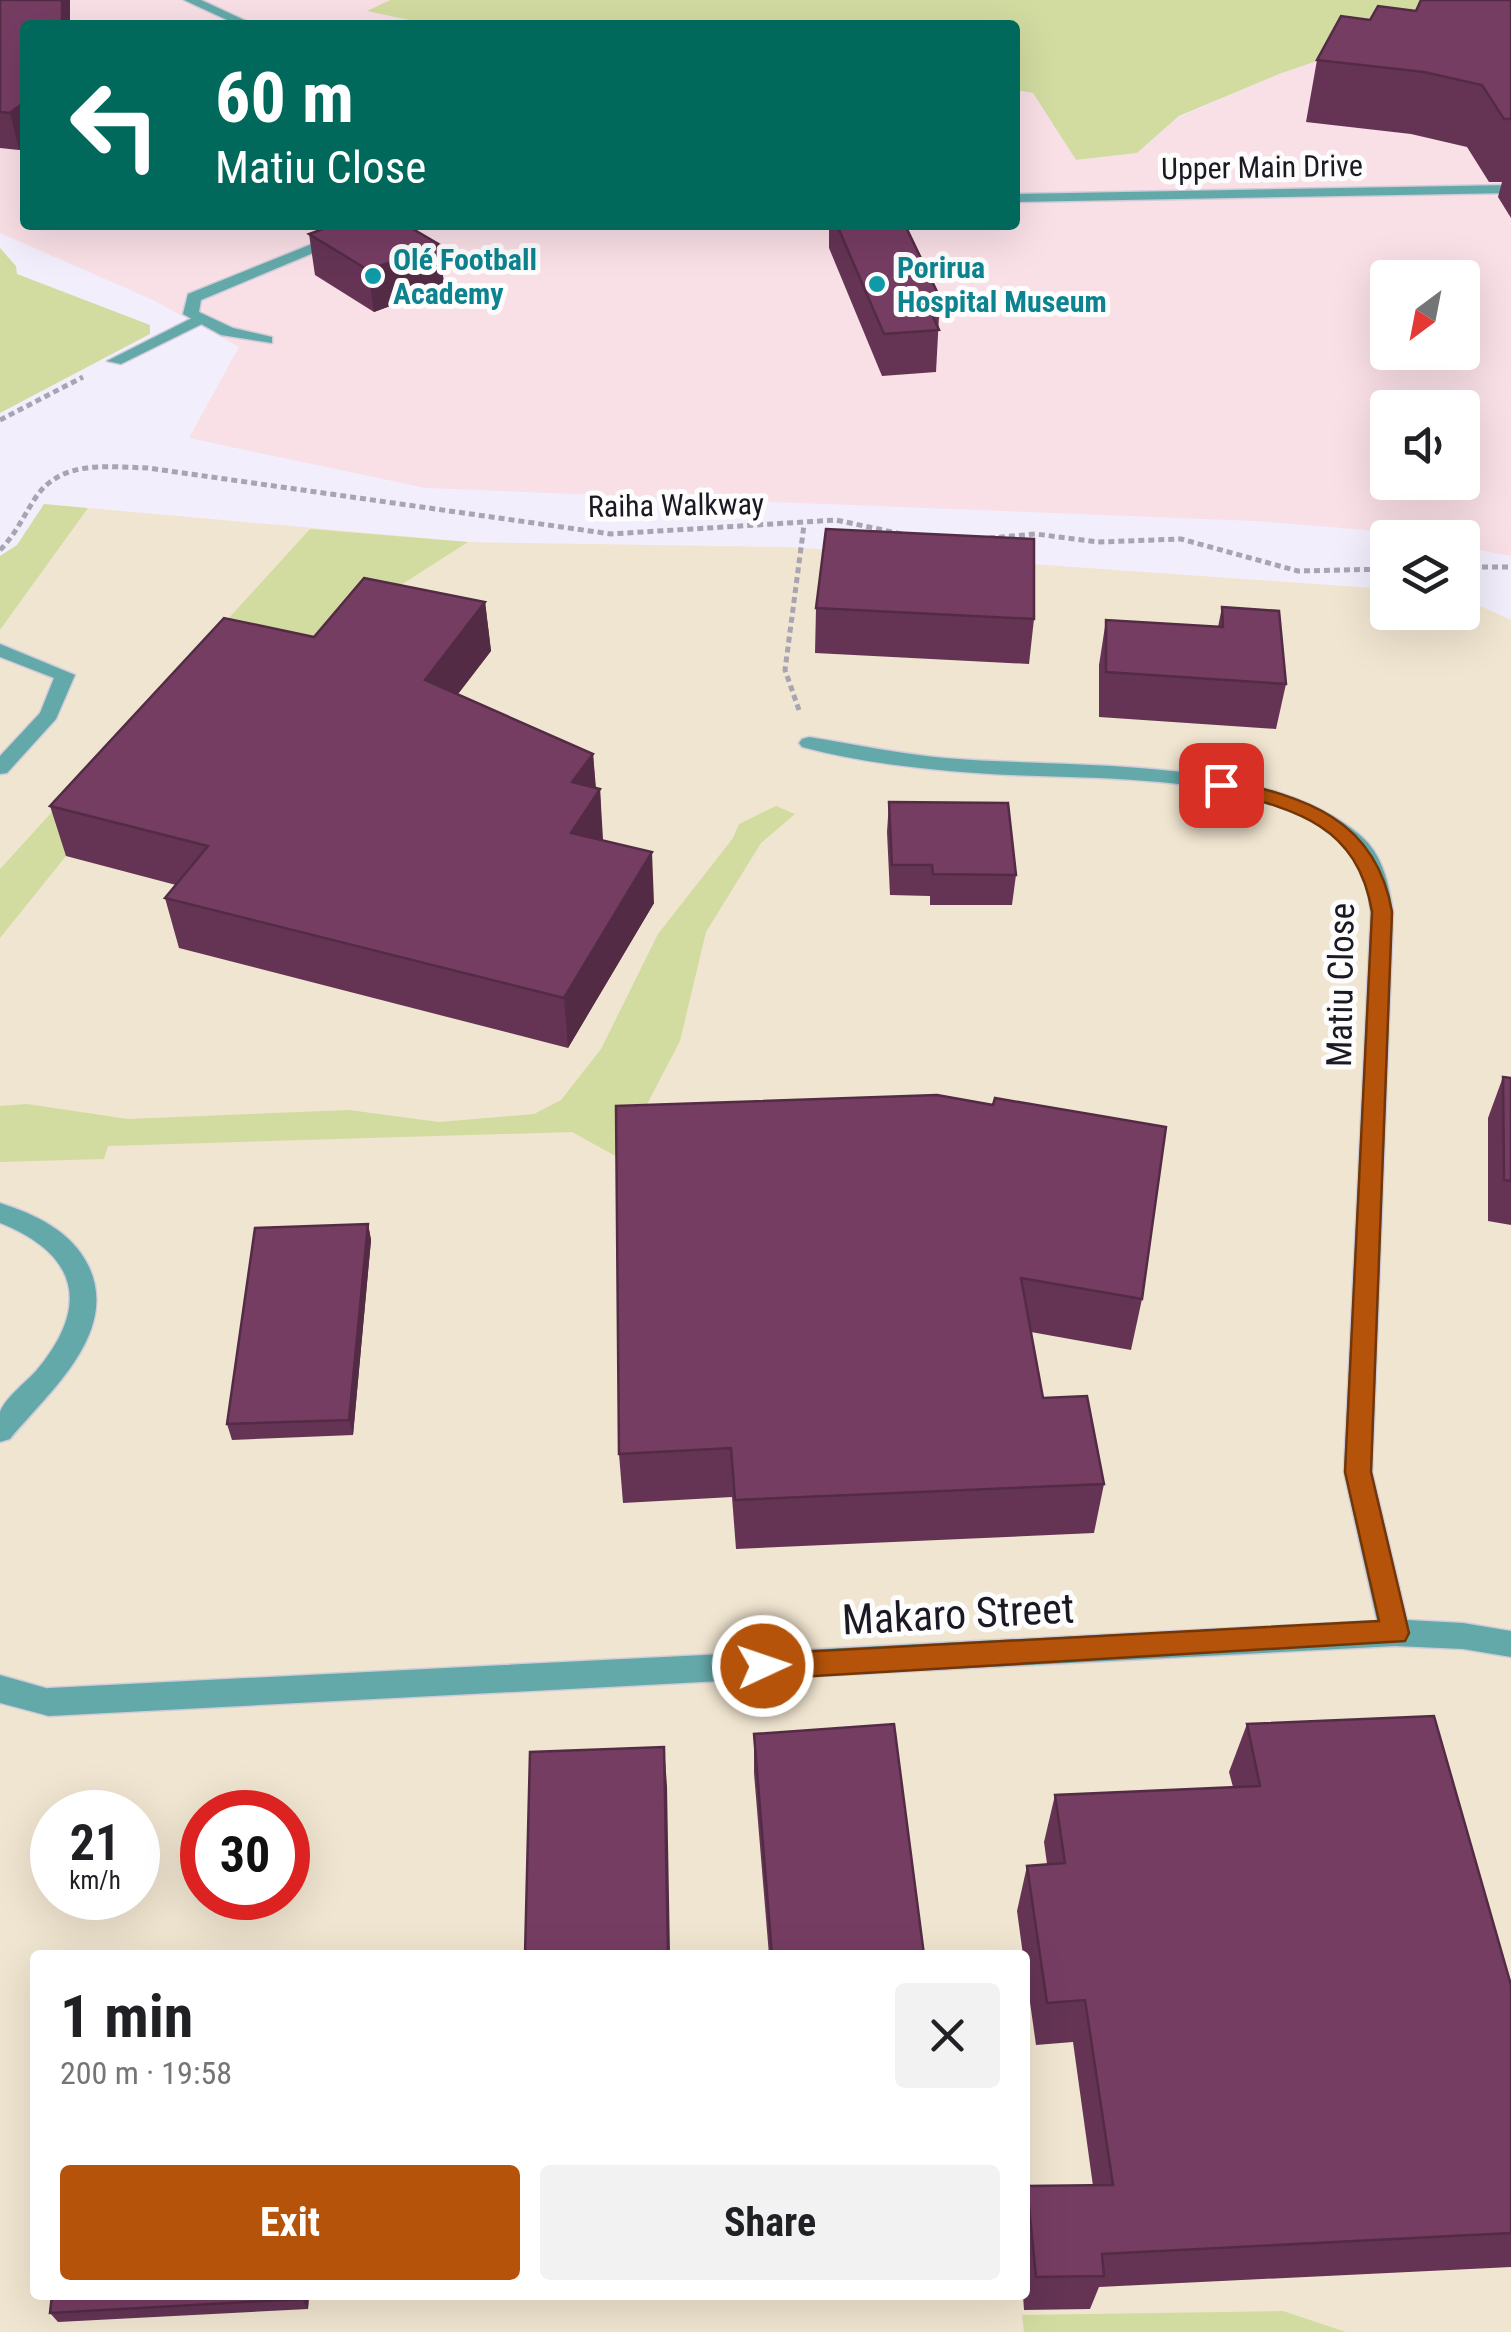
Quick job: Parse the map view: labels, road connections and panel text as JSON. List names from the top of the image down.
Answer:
{
  "streets": {
    "street": ["Upper Main Drive", "Matiu Close", "Makaro Street"],
    "path": ["Raiha Walkway"]
  },
  "crossings": [
    ["Matiu Close", "Makaro Street"]
  ],
  "places": ["Olé Football Academy", "Porirua Hospital Museum"],
  "north": "bottom left",
  "page": {
    "turn": ["60 m", "Matiu Close"],
    "speed": "21 km/h",
    "limit": "30",
    "heading": ["1 min", "200 m · 19:58"],
    "buttons": ["Exit", "Share"]
  }
}
